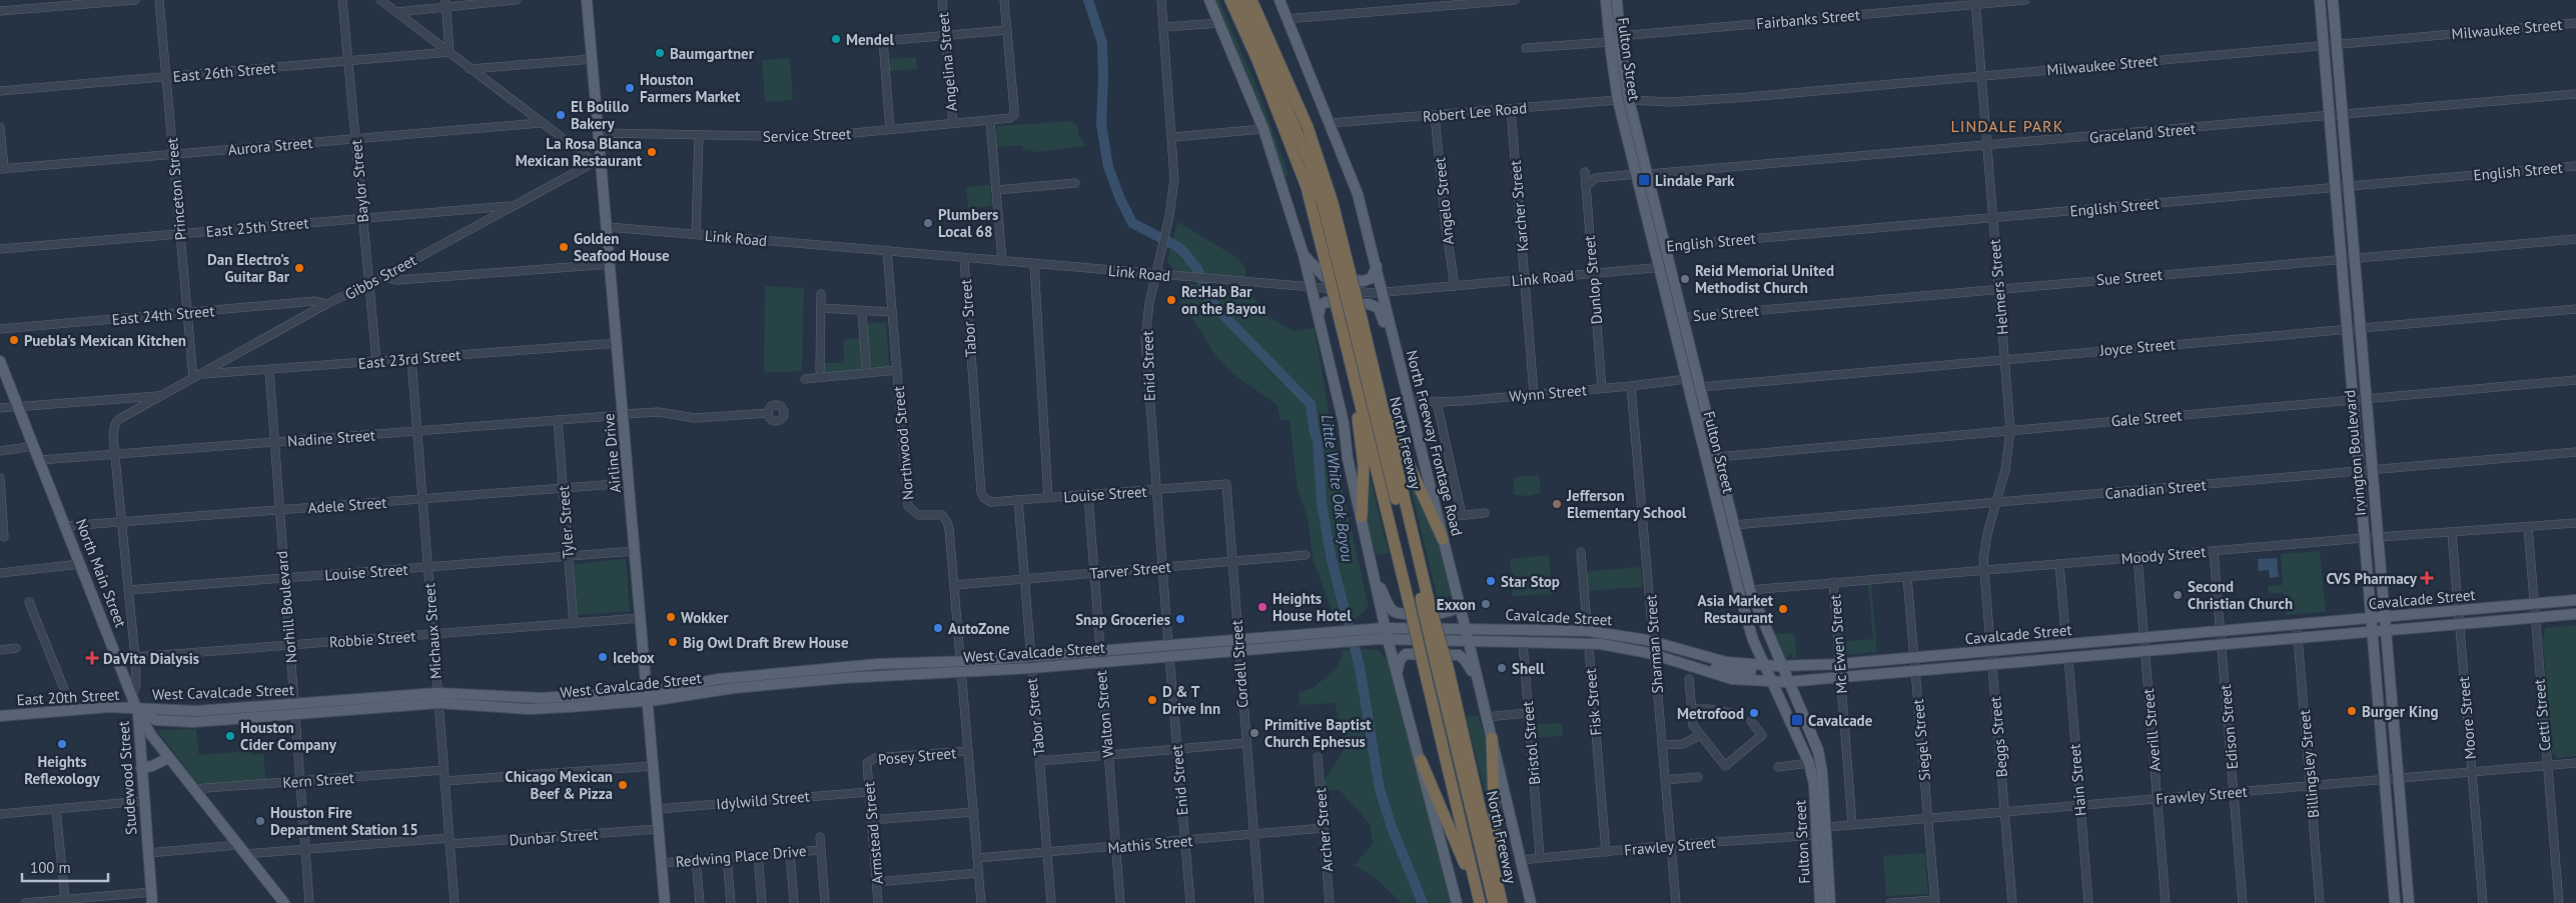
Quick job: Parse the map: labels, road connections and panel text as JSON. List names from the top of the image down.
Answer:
{
  "streets": {
    "highway": ["North Freeway"],
    "main road": [
      "Fulton Street",
      "North Freeway Frontage Road",
      "Airline Drive",
      "Irvington Boulevard",
      "North Main Street",
      "Cavalcade Street",
      "West Cavalcade Street",
      "East 20th Street",
      "Studewood Street"
    ],
    "street": [
      "Fairbanks Street",
      "Milwaukee Street",
      "Angelina Street",
      "East 26th Street",
      "Robert Lee Road",
      "Graceland Street",
      "Service Street",
      "Aurora Street",
      "English Street",
      "Baylor Street",
      "Princeton Street",
      "Angelo Street",
      "Karcher Street",
      "East 25th Street",
      "Link Road",
      "Gibbs Street",
      "Sue Street",
      "Dunlop Street",
      "Helmers Street",
      "East 24th Street",
      "Tabor Street",
      "Joyce Street",
      "East 23rd Street",
      "Enid Street",
      "Wynn Street",
      "Gale Street",
      "Nadine Street",
      "Northwood Street",
      "Canadian Street",
      "Louise Street",
      "Adele Street",
      "Tyler Street",
      "Moody Street",
      "Tarver Street",
      "Norhill Boulevard",
      "Michaux Street",
      "Robbie Street",
      "Sharman Street",
      "Mc Ewen Street",
      "Cordell Street",
      "Fisk Street",
      "Walton Street",
      "Cetti Street",
      "Moore Street",
      "Edison Street",
      "Averill Street",
      "Beggs Street",
      "Siegel Street",
      "Bristol Street",
      "Posey Street",
      "Billingsley Street",
      "Kern Street",
      "Hain Street",
      "Frawley Street",
      "Idylwild Street",
      "Archer Street",
      "Armstead Street",
      "Dunbar Street",
      "Mathis Street",
      "Redwing Place Drive"
    ]
  },
  "crossings": [
    ["Fairbanks Street", "Fulton Street"],
    ["Fairbanks Street", "Helmers Street"],
    ["Milwaukee Street", "Fulton Street"],
    ["Milwaukee Street", "Helmers Street"],
    ["Milwaukee Street", "Irvington Boulevard"],
    ["Fulton Street", "Robert Lee Road"],
    ["Fulton Street", "Graceland Street"],
    ["Fulton Street", "English Street"],
    ["Fulton Street", "Link Road"],
    ["Fulton Street", "Sue Street"],
    ["Fulton Street", "Joyce Street"],
    ["Fulton Street", "Wynn Street"],
    ["Fulton Street", "Gale Street"],
    ["Fulton Street", "Canadian Street"],
    ["Fulton Street", "Moody Street"],
    ["Fulton Street", "Cavalcade Street"],
    ["Fulton Street", "Frawley Street"],
    ["Angelina Street", "Service Street"],
    ["East 26th Street", "Baylor Street"],
    ["East 26th Street", "Princeton Street"],
    ["Robert Lee Road", "Angelo Street"],
    ["Robert Lee Road", "Karcher Street"],
    ["Robert Lee Road", "North Freeway Frontage Road"],
    ["Graceland Street", "Helmers Street"],
    ["Graceland Street", "Irvington Boulevard"],
    ["Service Street", "Airline Drive"],
    ["Aurora Street", "Baylor Street"],
    ["Aurora Street", "Princeton Street"],
    ["English Street", "Helmers Street"],
    ["English Street", "Irvington Boulevard"],
    ["Baylor Street", "East 25th Street"],
    ["Baylor Street", "Gibbs Street"],
    ["Baylor Street", "East 23rd Street"],
    ["Princeton Street", "East 25th Street"],
    ["Princeton Street", "Gibbs Street"],
    ["Princeton Street", "East 24th Street"],
    ["Angelo Street", "Link Road"],
    ["Karcher Street", "Link Road"],
    ["Karcher Street", "Wynn Street"],
    ["East 25th Street", "Gibbs Street"],
    ["Link Road", "Dunlop Street"],
    ["Link Road", "Tabor Street"],
    ["Link Road", "Enid Street"],
    ["Link Road", "Northwood Street"],
    ["Link Road", "North Freeway Frontage Road"],
    ["Link Road", "Airline Drive"],
    ["Gibbs Street", "East 24th Street"],
    ["Gibbs Street", "East 23rd Street"],
    ["Gibbs Street", "Airline Drive"],
    ["Sue Street", "Helmers Street"],
    ["Sue Street", "Irvington Boulevard"],
    ["Dunlop Street", "Wynn Street"],
    ["Helmers Street", "Joyce Street"],
    ["Helmers Street", "Gale Street"],
    ["Helmers Street", "Canadian Street"],
    ["Helmers Street", "Moody Street"],
    ["Helmers Street", "Beggs Street"],
    ["Tabor Street", "Louise Street"],
    ["Tabor Street", "Tarver Street"],
    ["Tabor Street", "West Cavalcade Street"],
    ["Tabor Street", "Mathis Street"],
    ["Joyce Street", "Irvington Boulevard"],
    ["East 23rd Street", "Airline Drive"],
    ["East 23rd Street", "Norhill Boulevard"],
    ["East 23rd Street", "Michaux Street"],
    ["Enid Street", "Louise Street"],
    ["Enid Street", "Tarver Street"],
    ["Enid Street", "West Cavalcade Street"],
    ["Enid Street", "Mathis Street"],
    ["Wynn Street", "North Freeway Frontage Road"],
    ["Wynn Street", "Sharman Street"],
    ["Gale Street", "Irvington Boulevard"],
    ["Nadine Street", "Airline Drive"],
    ["Nadine Street", "Tyler Street"],
    ["Nadine Street", "North Main Street"],
    ["Nadine Street", "Norhill Boulevard"],
    ["Nadine Street", "Michaux Street"],
    ["Northwood Street", "Tarver Street"],
    ["Northwood Street", "West Cavalcade Street"],
    ["Northwood Street", "Posey Street"],
    ["Northwood Street", "Mathis Street"],
    ["North Freeway Frontage Road", "Cavalcade Street"],
    ["North Freeway Frontage Road", "West Cavalcade Street"],
    ["North Freeway Frontage Road", "Frawley Street"],
    ["Airline Drive", "Louise Street"],
    ["Airline Drive", "Adele Street"],
    ["Airline Drive", "Robbie Street"],
    ["Airline Drive", "West Cavalcade Street"],
    ["Airline Drive", "Idylwild Street"],
    ["Airline Drive", "Dunbar Street"],
    ["Airline Drive", "Redwing Place Drive"],
    ["Irvington Boulevard", "Canadian Street"],
    ["Irvington Boulevard", "Moody Street"],
    ["Irvington Boulevard", "Cavalcade Street"],
    ["Irvington Boulevard", "Frawley Street"],
    ["Louise Street", "Tyler Street"],
    ["Louise Street", "Norhill Boulevard"],
    ["Louise Street", "Michaux Street"],
    ["Louise Street", "Cordell Street"],
    ["Louise Street", "Walton Street"],
    ["Adele Street", "Tyler Street"],
    ["Adele Street", "North Main Street"],
    ["Adele Street", "Norhill Boulevard"],
    ["Adele Street", "Michaux Street"],
    ["Tyler Street", "Robbie Street"],
    ["Moody Street", "Mc Ewen Street"],
    ["Moody Street", "Cetti Street"],
    ["Moody Street", "Moore Street"],
    ["Moody Street", "Edison Street"],
    ["Moody Street", "Averill Street"],
    ["Moody Street", "Beggs Street"],
    ["Moody Street", "Siegel Street"],
    ["Tarver Street", "Cordell Street"],
    ["Tarver Street", "Walton Street"],
    ["North Main Street", "West Cavalcade Street"],
    ["North Main Street", "East 20th Street"],
    ["North Main Street", "Studewood Street"],
    ["North Main Street", "Kern Street"],
    ["North Main Street", "Dunbar Street"],
    ["Cavalcade Street", "Sharman Street"],
    ["Cavalcade Street", "Mc Ewen Street"],
    ["Cavalcade Street", "West Cavalcade Street"],
    ["Cavalcade Street", "Fisk Street"],
    ["Cavalcade Street", "Cetti Street"],
    ["Cavalcade Street", "Moore Street"],
    ["Cavalcade Street", "Edison Street"],
    ["Cavalcade Street", "Averill Street"],
    ["Cavalcade Street", "Beggs Street"],
    ["Cavalcade Street", "Siegel Street"],
    ["Cavalcade Street", "Bristol Street"],
    ["Cavalcade Street", "Billingsley Street"],
    ["Cavalcade Street", "Hain Street"],
    ["Norhill Boulevard", "Robbie Street"],
    ["Norhill Boulevard", "West Cavalcade Street"],
    ["Norhill Boulevard", "Kern Street"],
    ["Norhill Boulevard", "Dunbar Street"],
    ["Michaux Street", "Robbie Street"],
    ["Michaux Street", "West Cavalcade Street"],
    ["Michaux Street", "Kern Street"],
    ["Michaux Street", "Dunbar Street"],
    ["Sharman Street", "Frawley Street"],
    ["Mc Ewen Street", "Frawley Street"],
    ["West Cavalcade Street", "Cordell Street"],
    ["West Cavalcade Street", "East 20th Street"],
    ["West Cavalcade Street", "Walton Street"],
    ["West Cavalcade Street", "Studewood Street"],
    ["Cordell Street", "Mathis Street"],
    ["East 20th Street", "Studewood Street"],
    ["Fisk Street", "Frawley Street"],
    ["Walton Street", "Mathis Street"],
    ["Cetti Street", "Frawley Street"],
    ["Moore Street", "Frawley Street"],
    ["Edison Street", "Frawley Street"],
    ["Averill Street", "Frawley Street"],
    ["Beggs Street", "Frawley Street"],
    ["Siegel Street", "Frawley Street"],
    ["Bristol Street", "Frawley Street"],
    ["Posey Street", "Armstead Street"],
    ["Billingsley Street", "Frawley Street"],
    ["Hain Street", "Frawley Street"],
    ["Idylwild Street", "Armstead Street"],
    ["Archer Street", "Mathis Street"]
  ],
  "districts": ["LINDALE PARK"],
  "water": ["Little White Oak Bayou"],
  "places": {
    "other": [
      "Mendel",
      "Baumgartner",
      "Houston Farmers Market",
      "El Bolillo Bakery",
      "La Rosa Blanca Mexican Restaurant",
      "Plumbers Local 68",
      "Golden Seafood House",
      "Dan Electro's Guitar Bar",
      "Reid Memorial United Methodist Church",
      "Re:Hab Bar on the Bayou",
      "Puebla's Mexican Kitchen",
      "Jefferson Elementary School",
      "Star Stop",
      "Second Christian Church",
      "Exxon",
      "Heights House Hotel",
      "Asia Market Restaurant",
      "Wokker",
      "Snap Groceries",
      "AutoZone",
      "Big Owl Draft Brew House",
      "Icebox",
      "Shell",
      "D & T Drive Inn",
      "Burger King",
      "Metrofood",
      "Primitive Baptist Church Ephesus",
      "Houston Cider Company",
      "Heights Reflexology",
      "Chicago Mexican Beef & Pizza",
      "Houston Fire Department Station 15"
    ],
    "transit": ["Lindale Park", "Cavalcade"],
    "health": ["CVS Pharmacy", "DaVita Dialysis"]
  },
  "scale_bar": "100 m"
}
